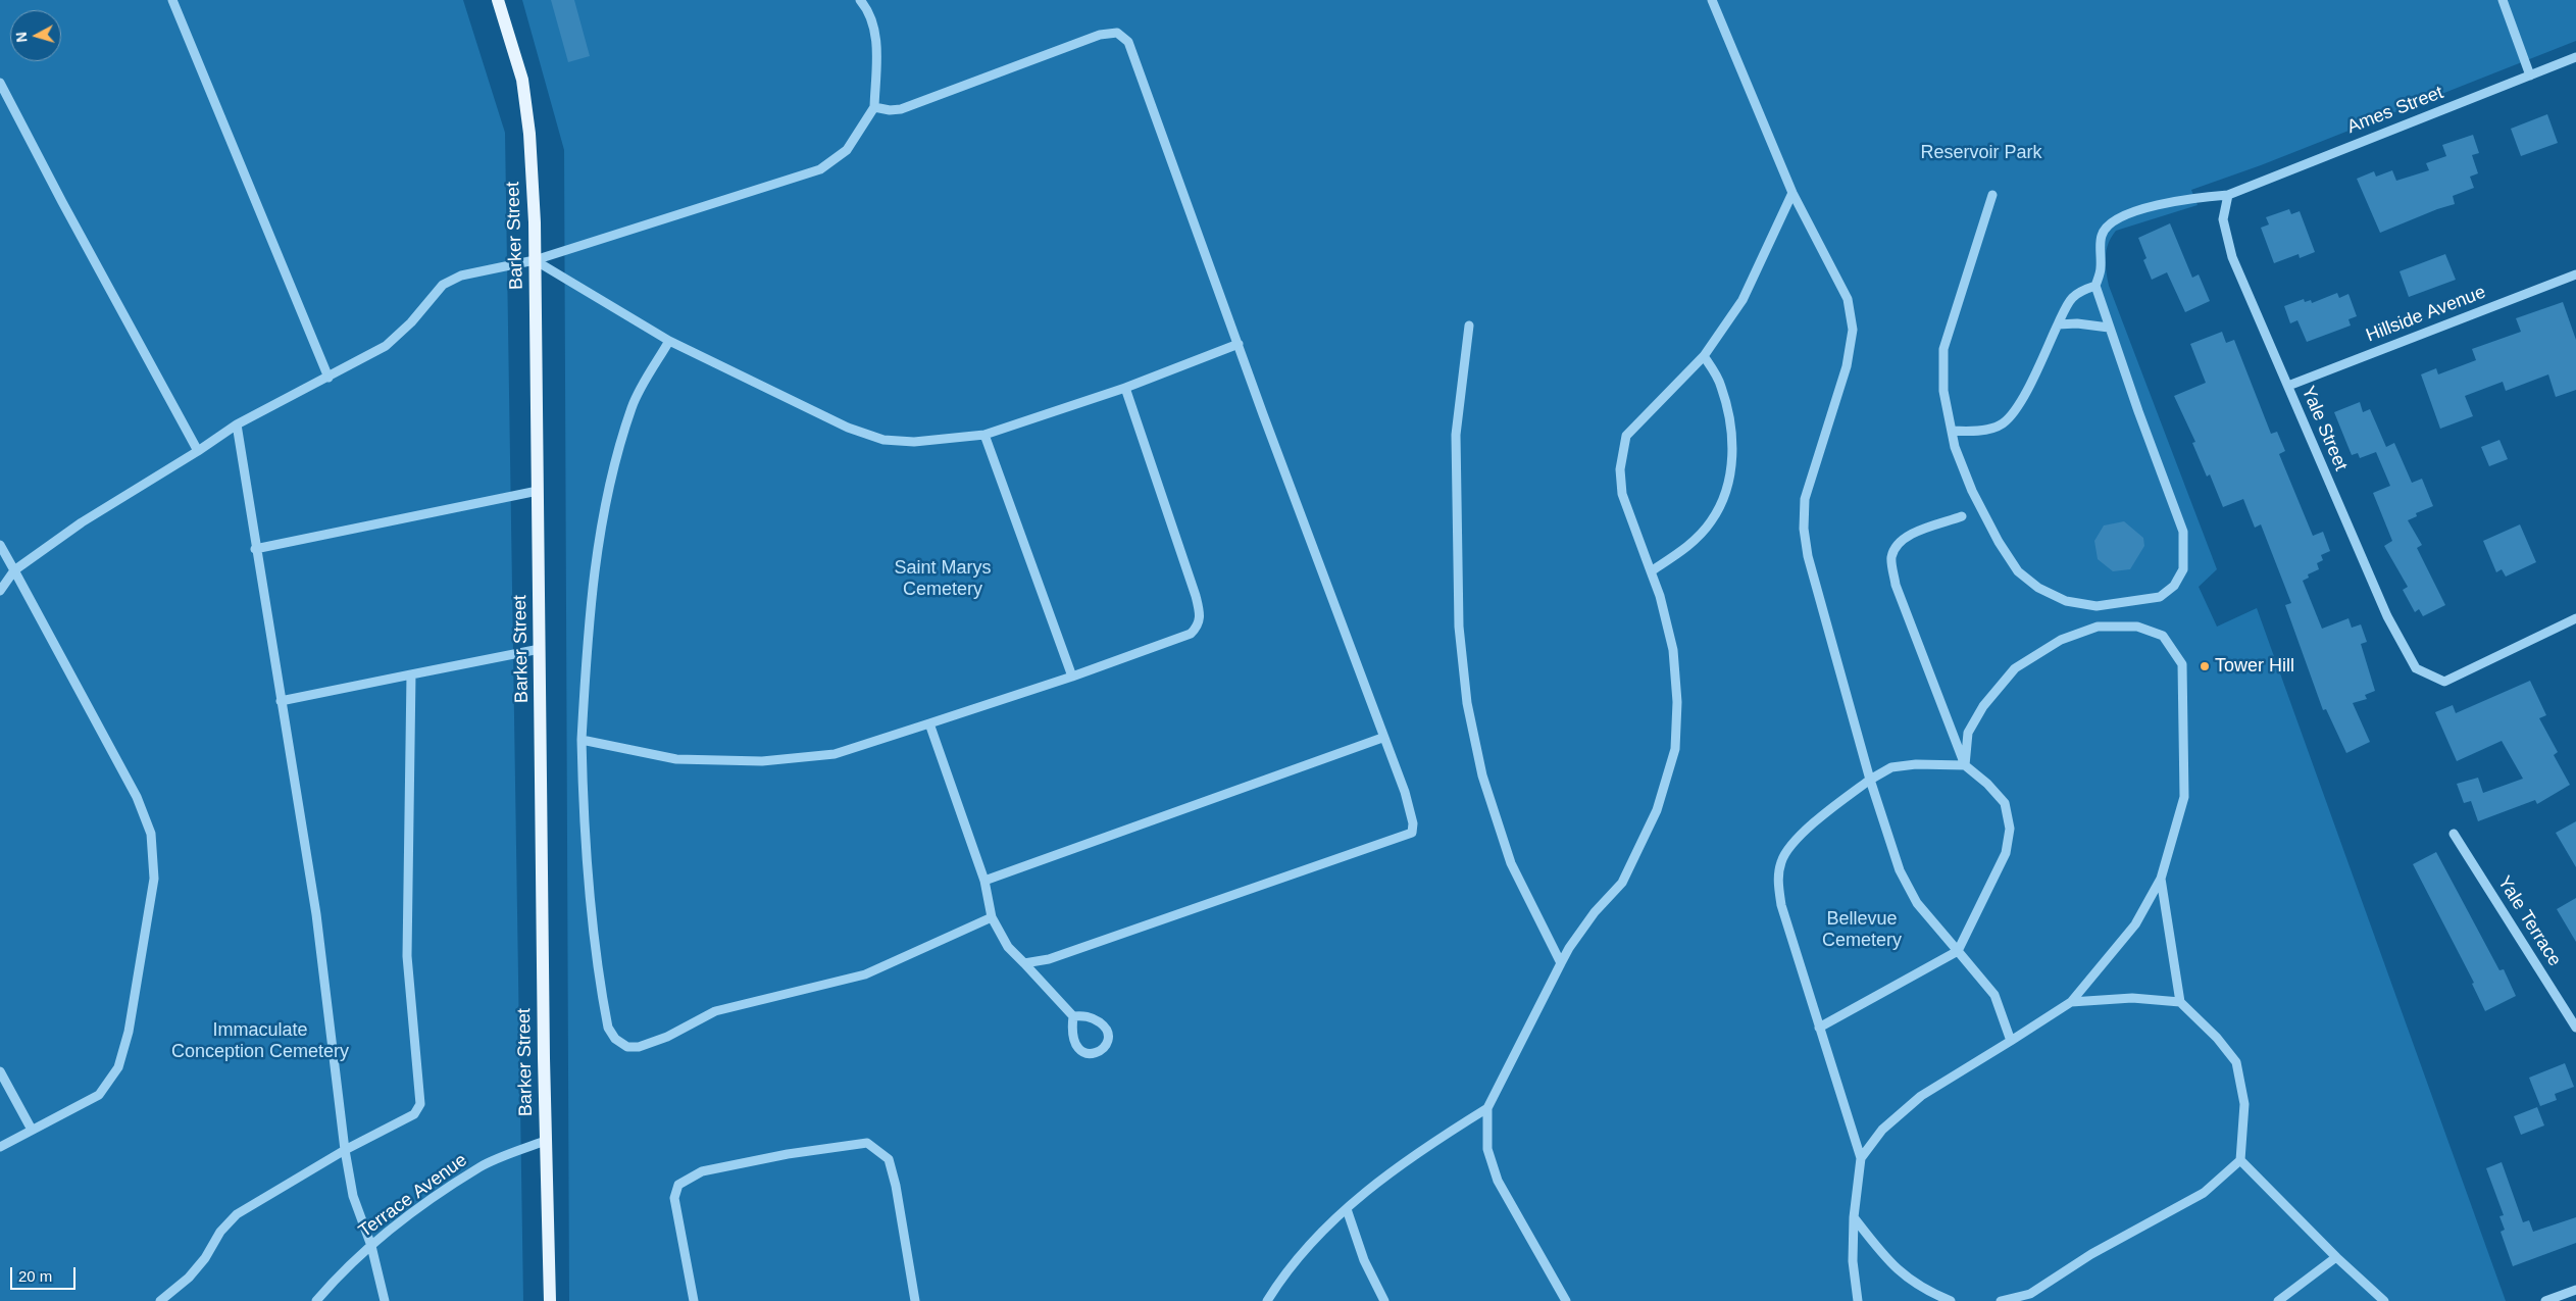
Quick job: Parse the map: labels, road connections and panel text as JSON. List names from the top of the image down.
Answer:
{
  "streets": {
    "main road": ["Barker Street"],
    "street": [
      "Ames Street",
      "Hillside Avenue",
      "Yale Street",
      "Yale Terrace",
      "Terrace Avenue"
    ]
  },
  "crossings": [
    ["Ames Street", "Yale Street"],
    ["Barker Street", "Terrace Avenue"],
    ["Hillside Avenue", "Yale Street"]
  ],
  "parks": [
    "Reservoir Park",
    "Saint Marys Cemetery",
    "Bellevue Cemetery",
    "Immaculate Conception Cemetery"
  ],
  "places": ["Tower Hill"],
  "scale_bar": "20 m",
  "north": "left"
}
